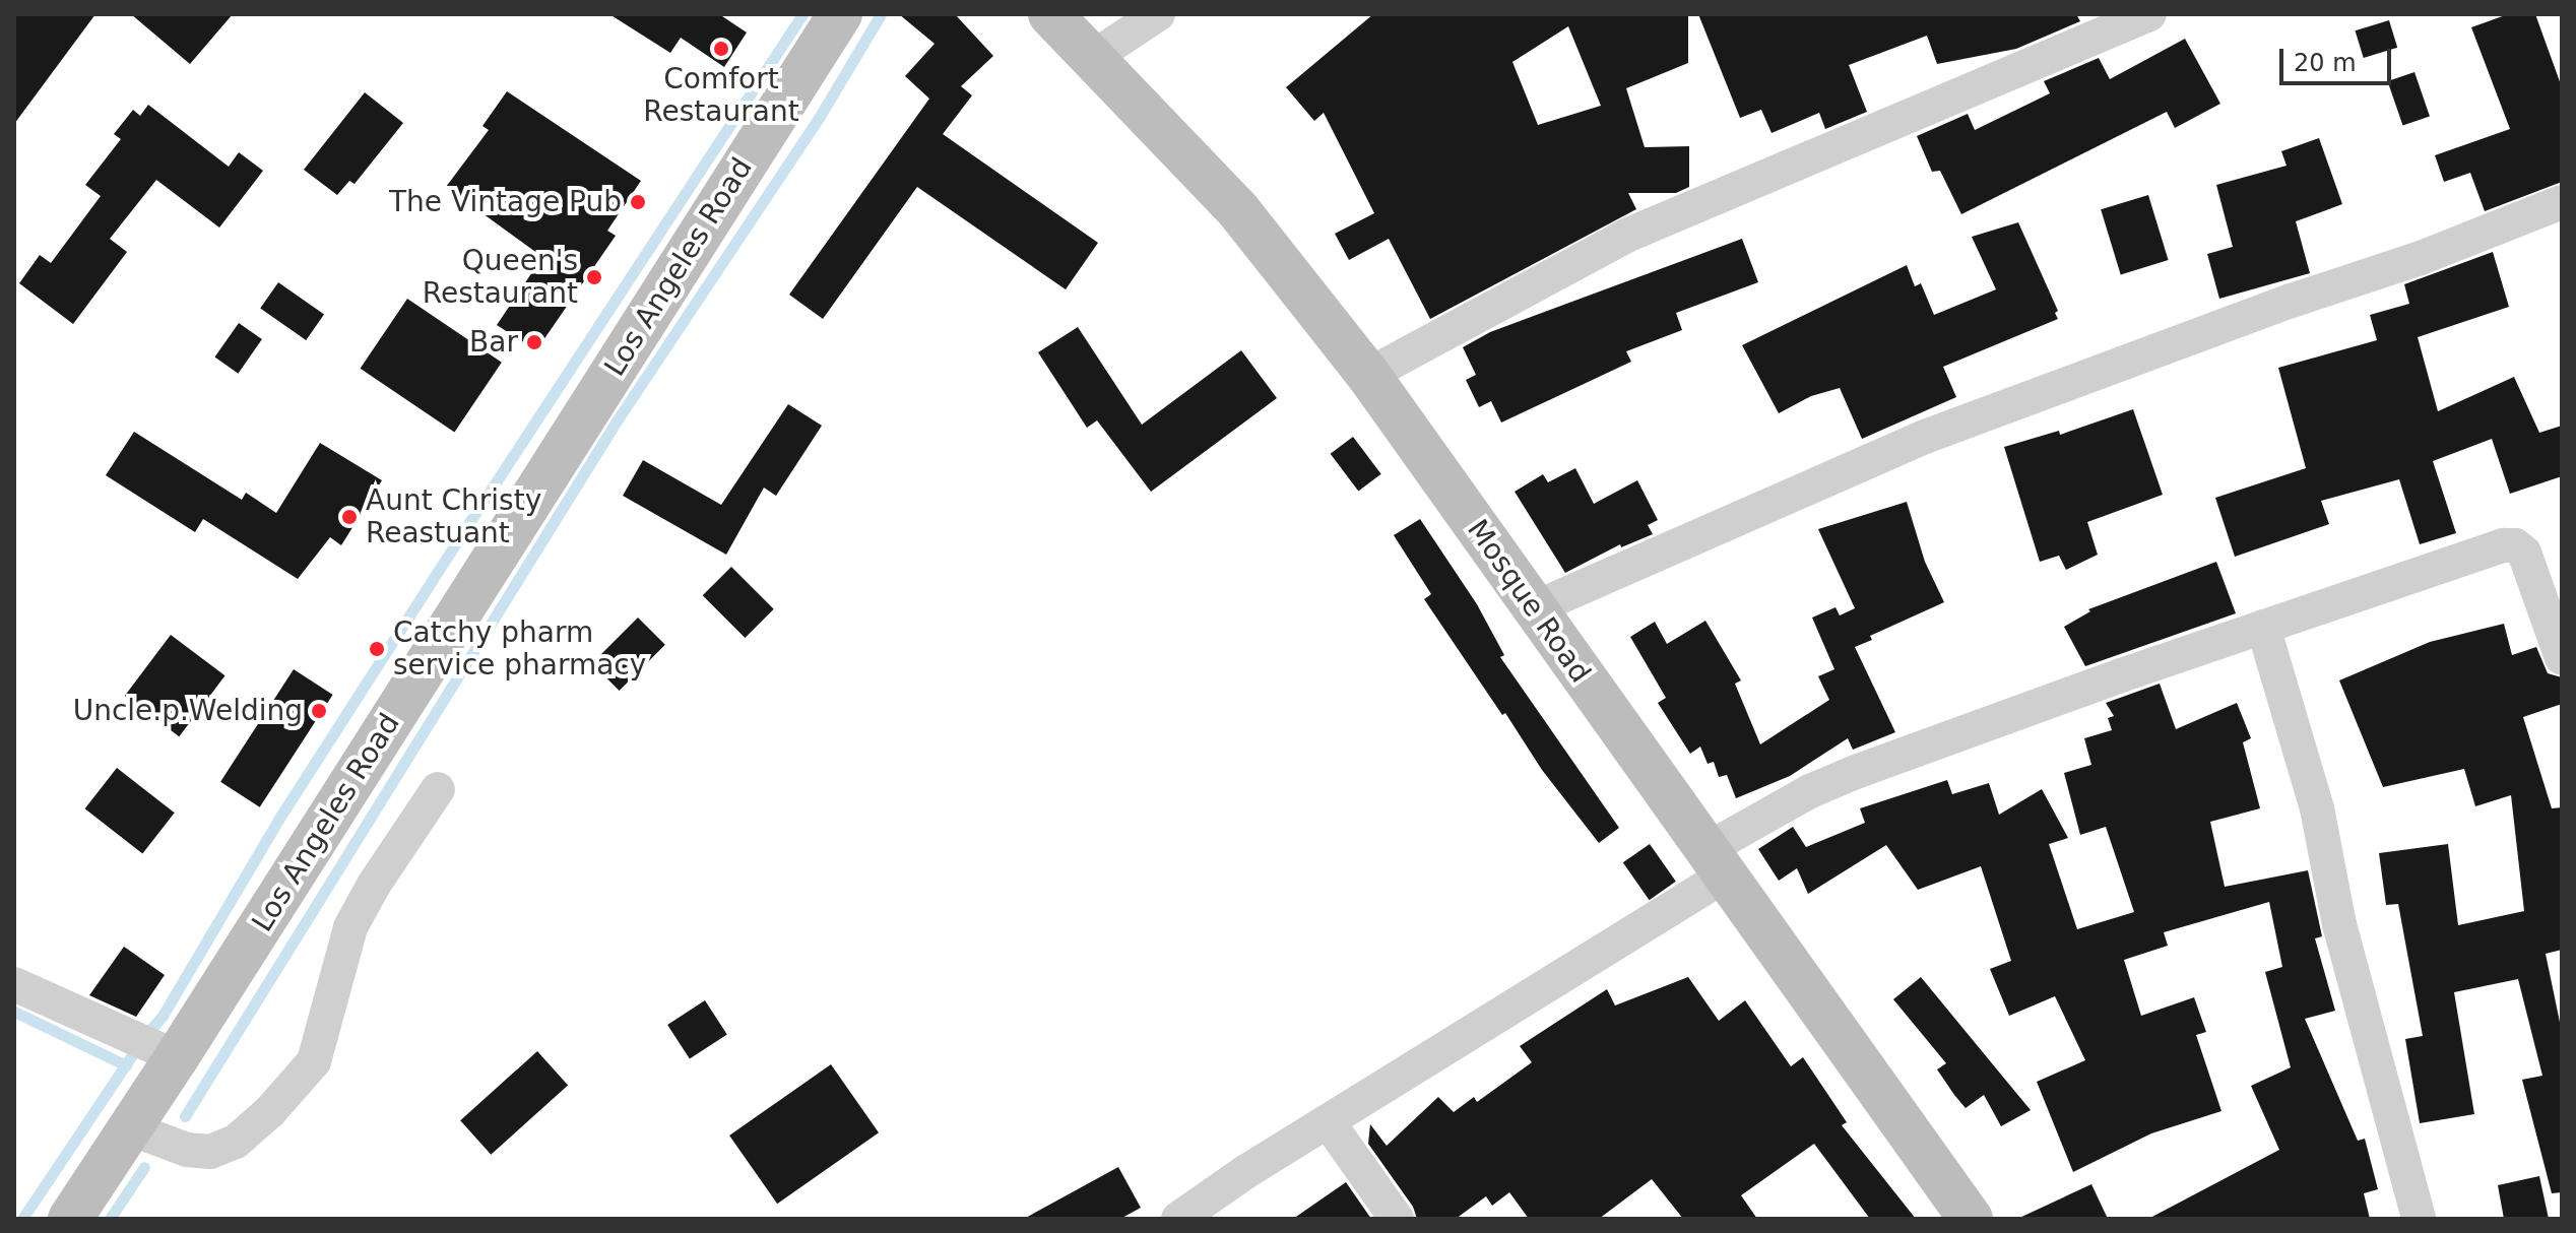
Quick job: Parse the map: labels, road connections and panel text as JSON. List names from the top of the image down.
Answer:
{
  "streets": {
    "street": ["Los Angeles Road", "Mosque Road"]
  },
  "places": [
    "Comfort Restaurant",
    "The Vintage Pub",
    "Queen's Restaurant",
    "Bar",
    "Aunt Christy Reastuant",
    "Catchy pharm service pharmacy",
    "Uncle.p.Welding"
  ],
  "scale_bar": "20 m"
}
